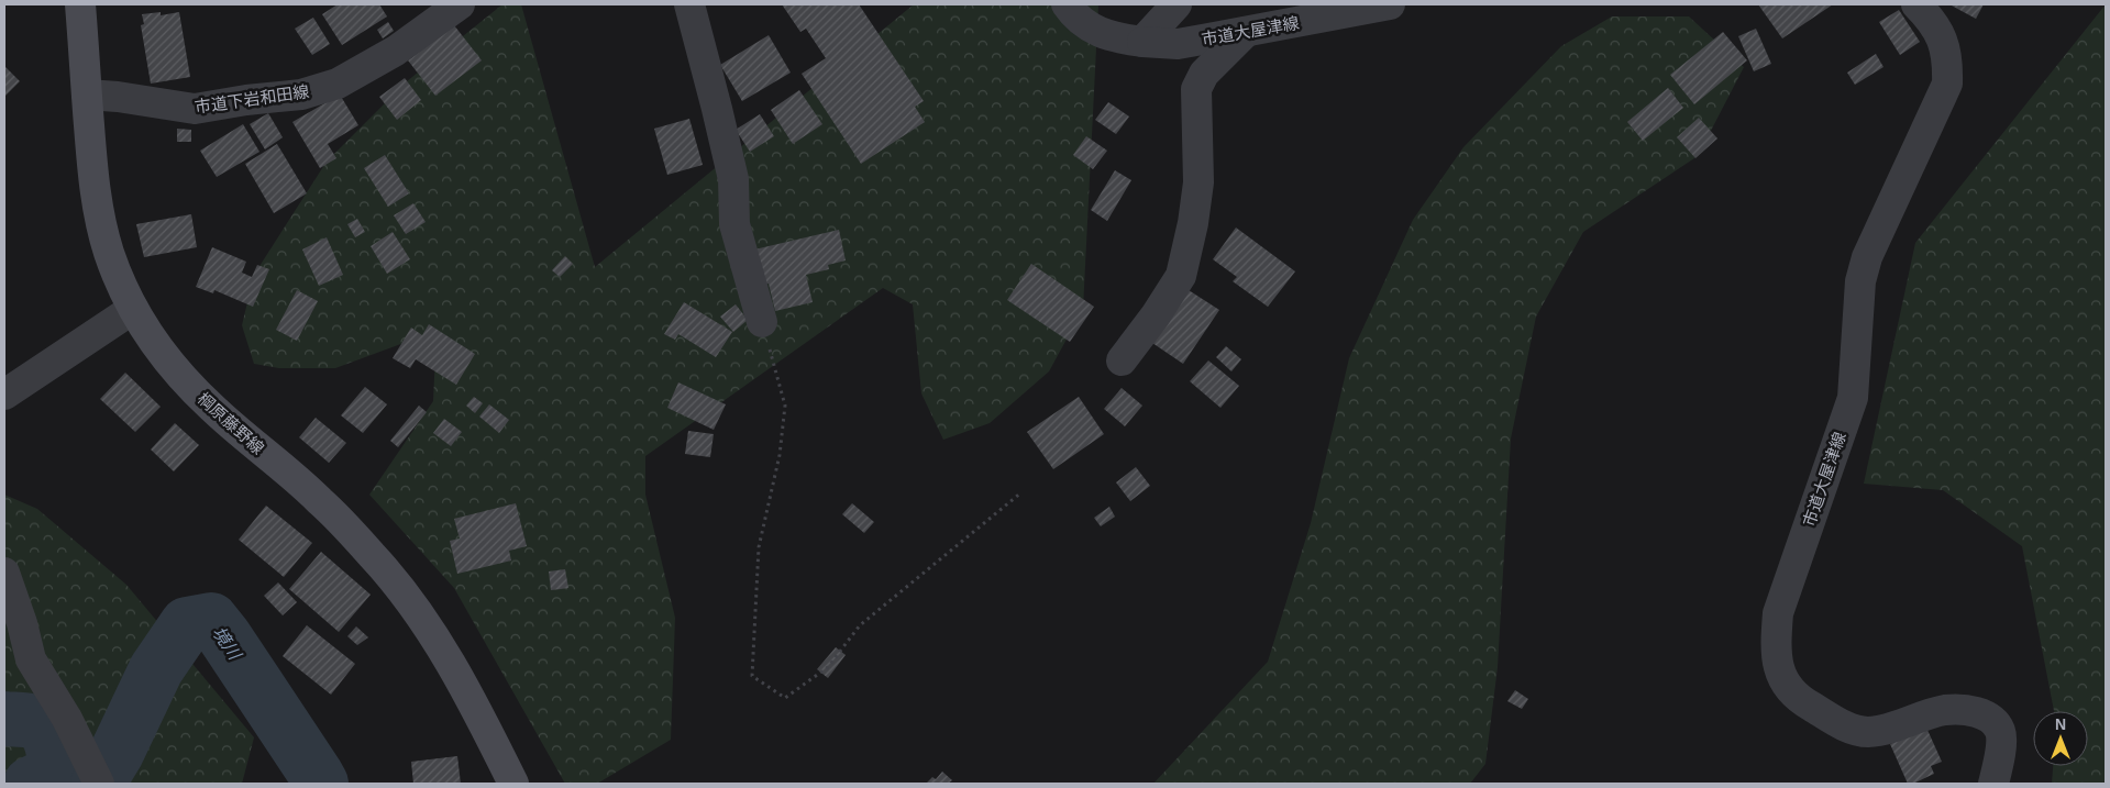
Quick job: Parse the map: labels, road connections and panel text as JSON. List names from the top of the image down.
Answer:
{
  "streets": {
    "main road": ["棡原藤野線"],
    "street": ["市道大屋津線", "市道下岩和田線"]
  },
  "crossings": [
    ["市道下岩和田線", "棡原藤野線"]
  ],
  "water": ["境川"],
  "north": "top"
}
